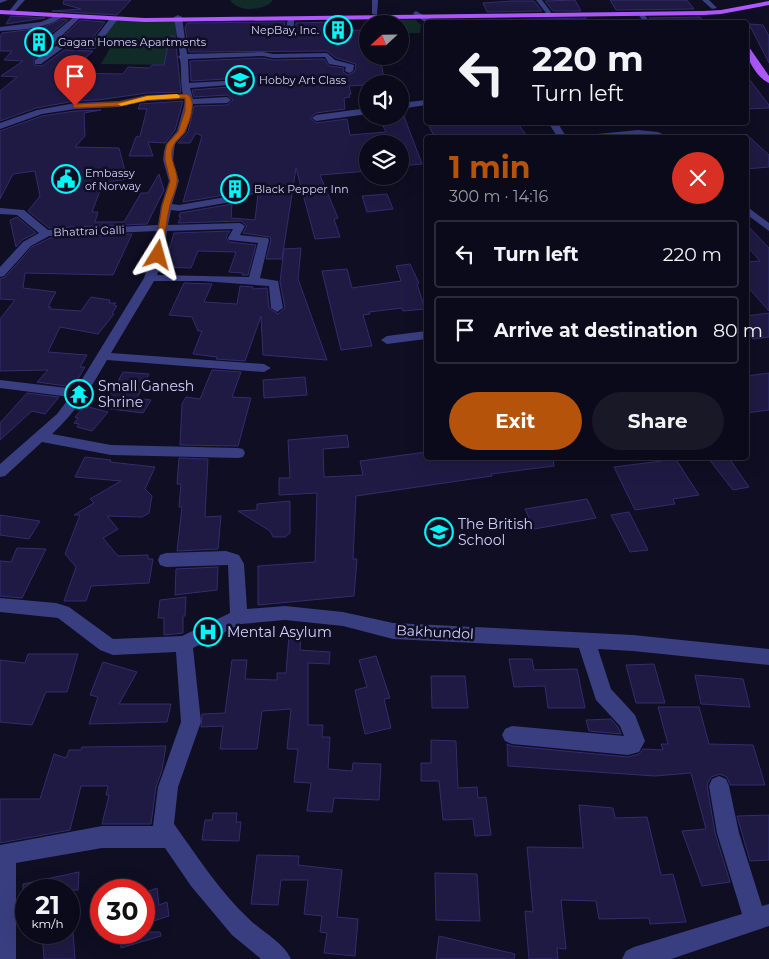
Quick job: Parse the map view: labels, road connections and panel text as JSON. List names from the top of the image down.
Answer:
{
  "streets": {
    "street": ["Bhattrai Galli", "Bakhundol"]
  },
  "places": {
    "building": ["NepBay, Inc.", "Gagan Homes Apartments", "Black Pepper Inn"],
    "school or university": ["Hobby Art Class", "The British School"],
    "public building": ["Embassy of Norway"],
    "temple": ["Small Ganesh Shrine"],
    "hospital": ["Mental Asylum"]
  },
  "north": "left",
  "page": {
    "turn": ["220 m", "Turn left"],
    "heading": ["1 min", "300 m · 14:16"],
    "list": [
      {
        "name": "Turn left",
        "value": "220 m"
      },
      {
        "name": "Arrive at destination",
        "value": "80 m"
      }
    ],
    "buttons": ["Exit", "Share"],
    "speed": "21 km/h",
    "limit": "30"
  }
}
